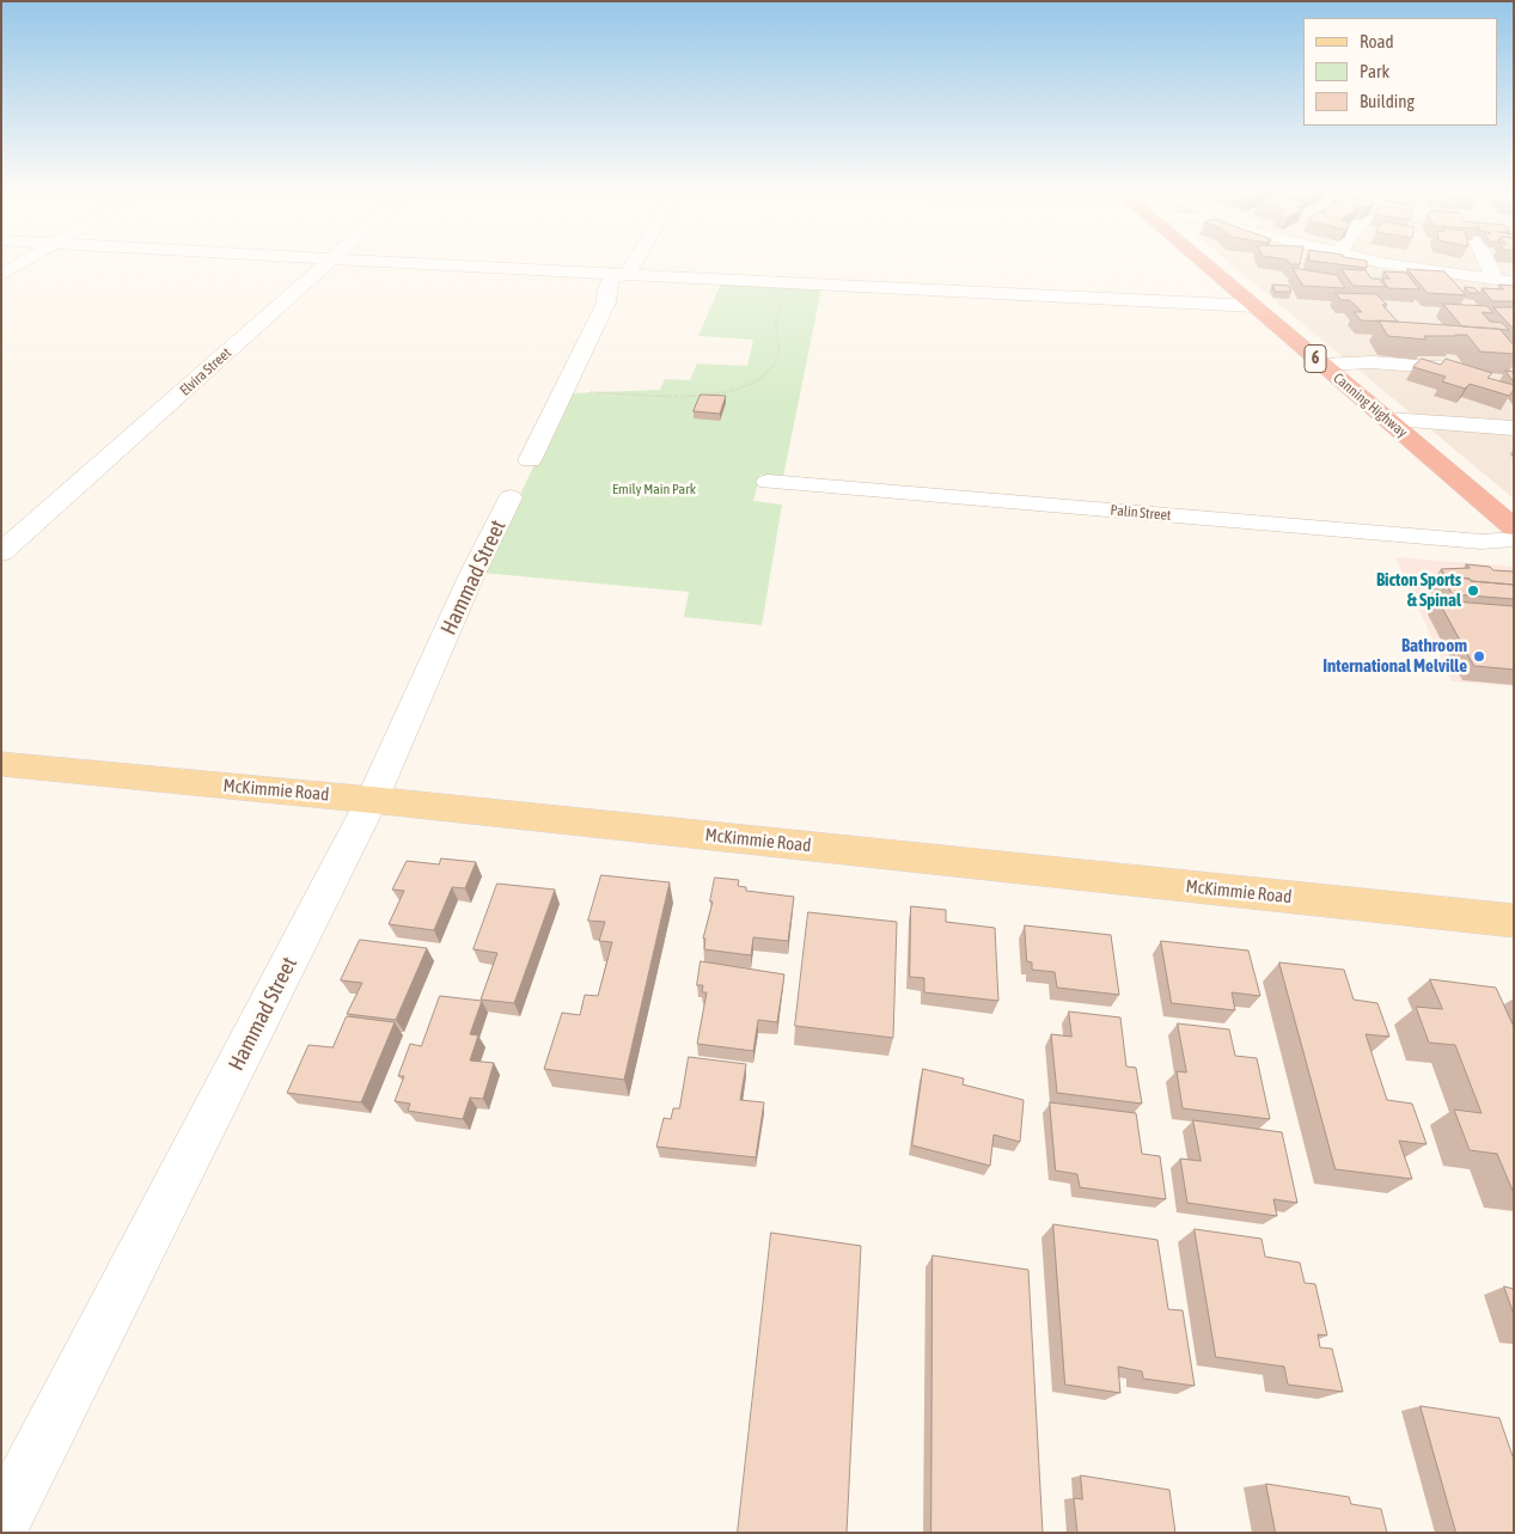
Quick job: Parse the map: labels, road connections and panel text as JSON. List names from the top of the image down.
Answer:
{
  "streets": {
    "highway": ["6", "Canning Highway"],
    "main road": ["McKimmie Road"],
    "street": ["Elvira Street", "Palin Street", "Hammad Street"]
  },
  "crossings": [
    ["Hammad Street", "McKimmie Road"]
  ],
  "parks": ["Emily Main Park"],
  "places": ["Bicton Sports & Spinal", "Bathroom International Melville"],
  "legend": ["Road", "Park", "Building"]
}
